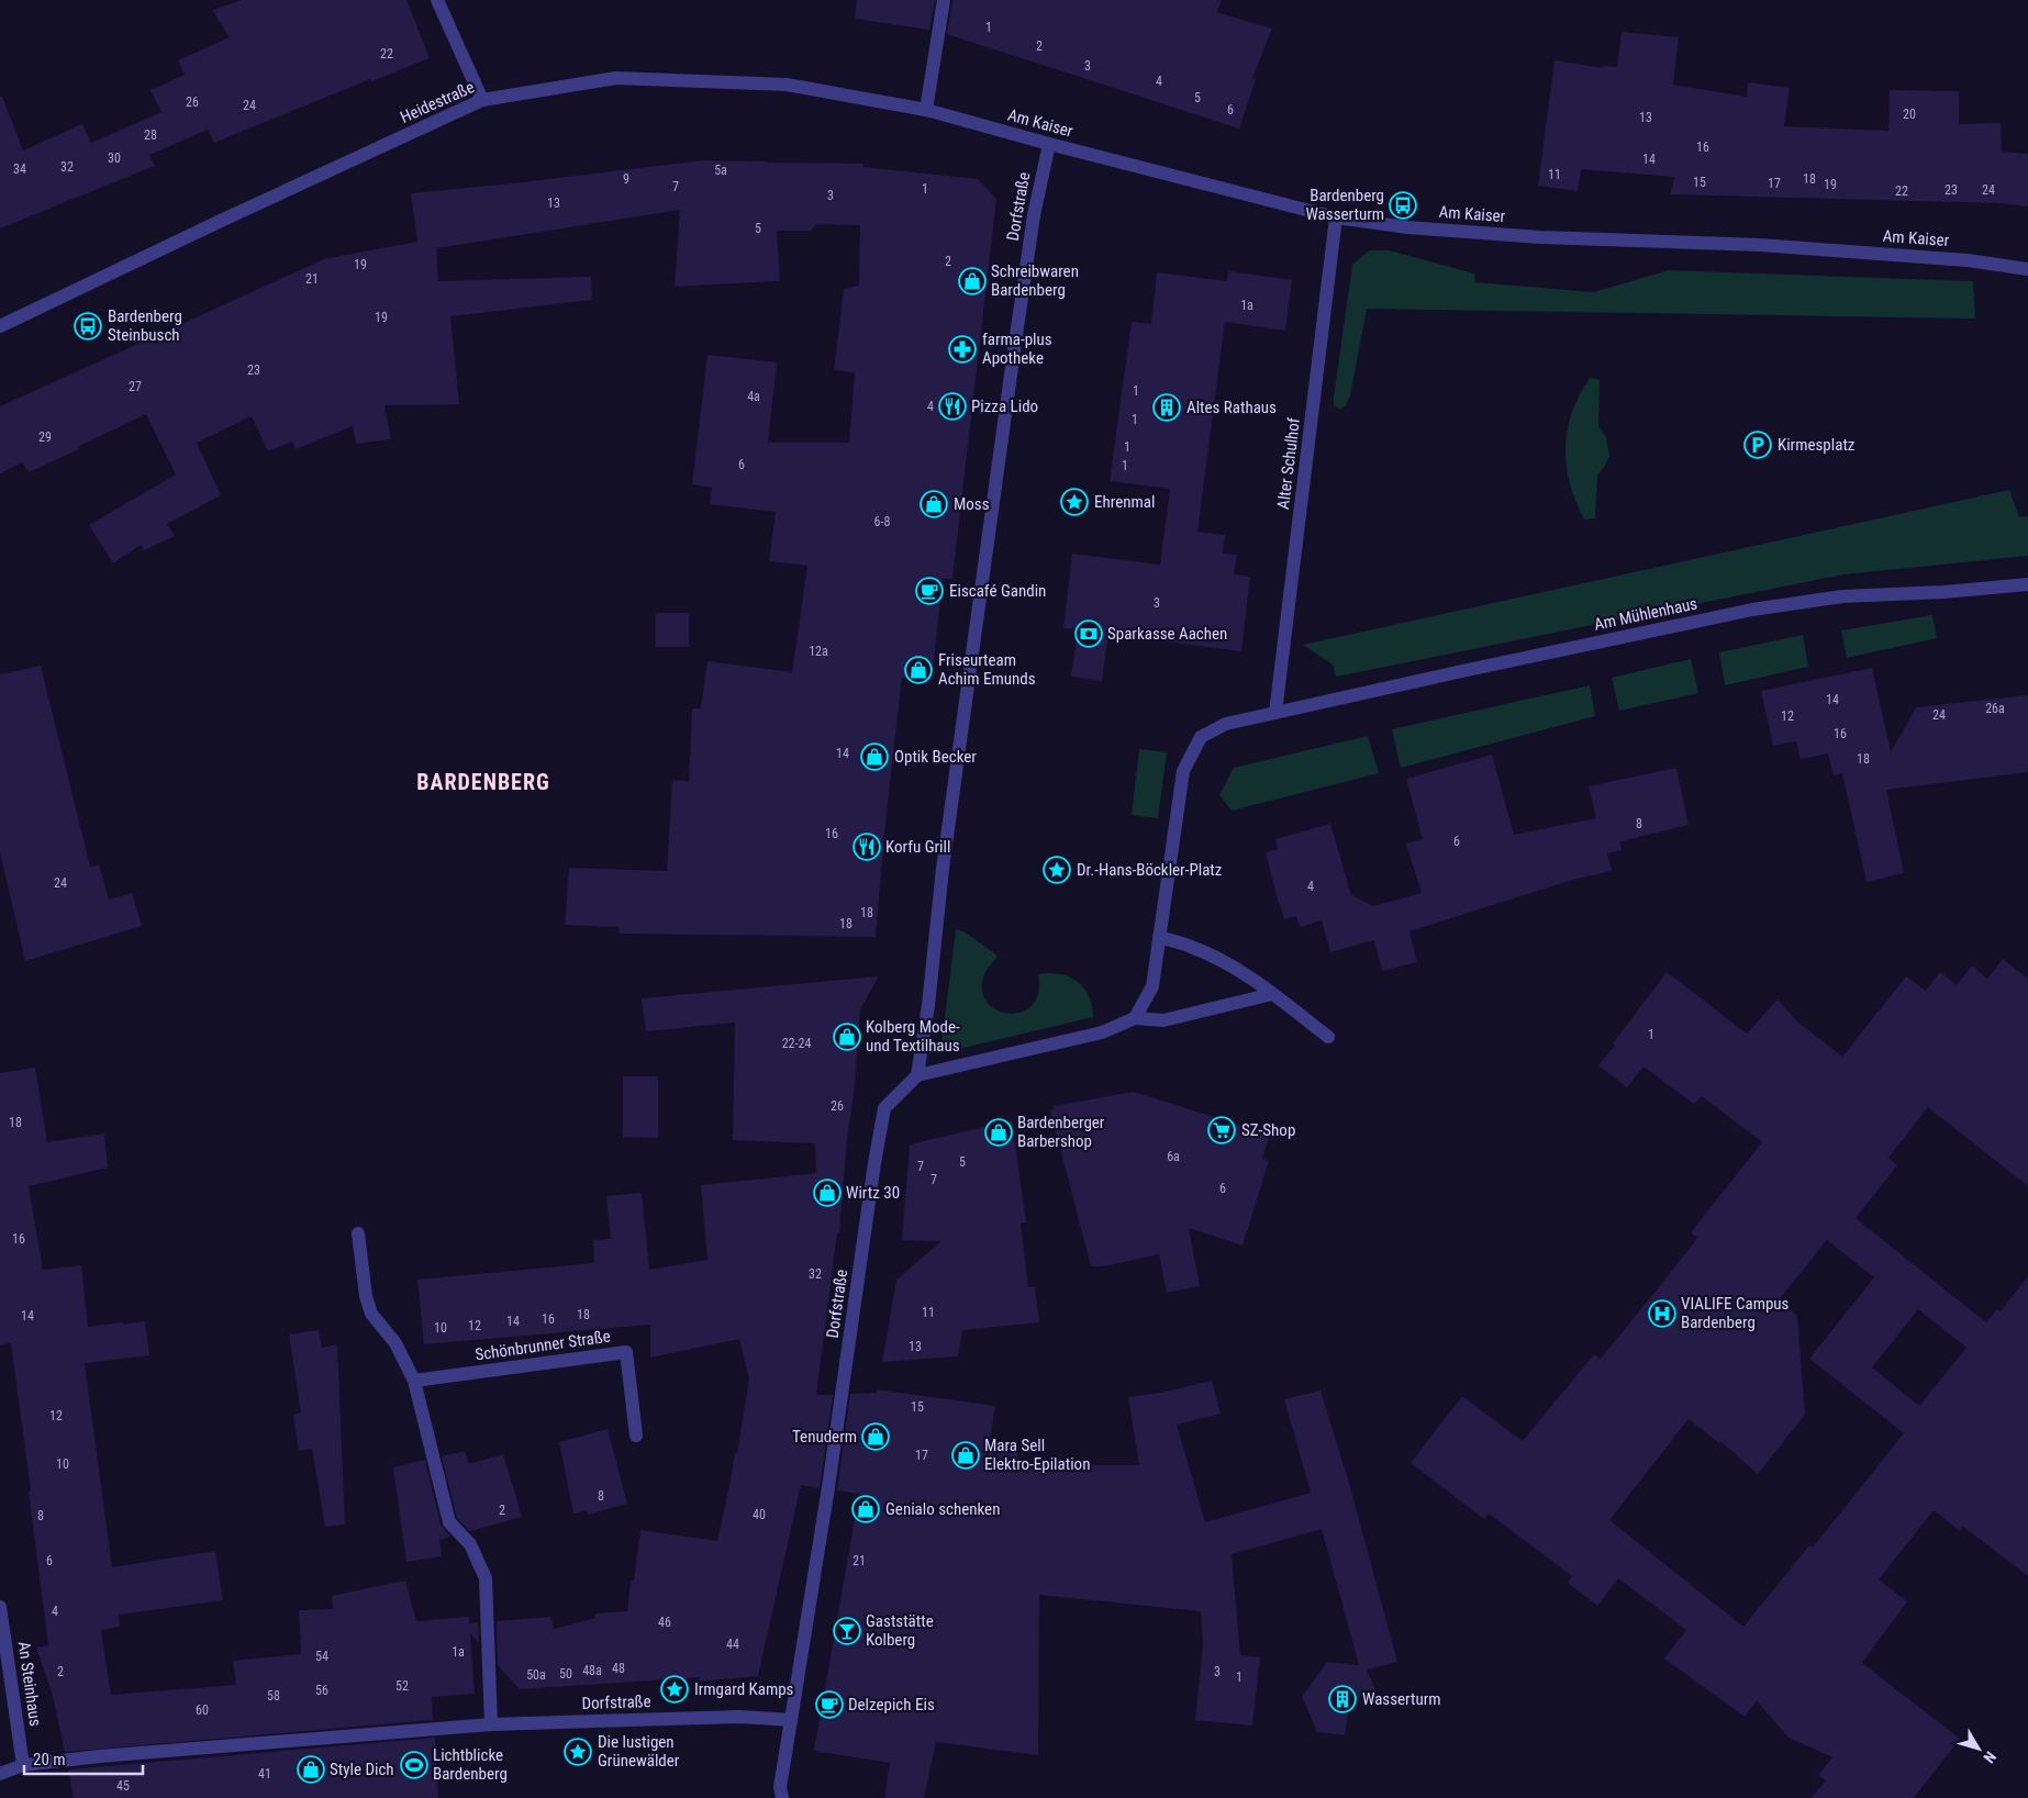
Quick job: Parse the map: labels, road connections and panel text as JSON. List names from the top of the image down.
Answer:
{
  "streets": {
    "street": [
      "Heidestraße",
      "Am Kaiser",
      "Dorfstraße",
      "Alter Schulhof",
      "Am Mühlenhaus",
      "Schönbrunner Straße",
      "An Steinhaus"
    ]
  },
  "crossings": [
    ["Heidestraße", "Am Kaiser"],
    ["Am Kaiser", "Dorfstraße"],
    ["Am Kaiser", "Alter Schulhof"],
    ["Dorfstraße", "An Steinhaus"],
    ["Alter Schulhof", "Am Mühlenhaus"]
  ],
  "districts": ["BARDENBERG"],
  "places": {
    "bus stop": ["Bardenberg Wasserturm", "Bardenberg Steinbusch"],
    "shop": [
      "Schreibwaren Bardenberg",
      "Moss",
      "Friseurteam Achim Emunds",
      "Optik Becker",
      "Kolberg Mode- und Textilhaus",
      "Bardenberger Barbershop",
      "Wirtz 30",
      "Tenuderm",
      "Mara Sell Elektro-Epilation",
      "Genialo schenken",
      "Style Dich"
    ],
    "pharmacy": ["farma-plus Apotheke"],
    "restaurant": ["Pizza Lido", "Korfu Grill"],
    "building": ["Altes Rathaus", "Wasserturm"],
    "parking": ["Kirmesplatz"],
    "place": [
      "Ehrenmal",
      "Dr.-Hans-Böckler-Platz",
      "Irmgard Kamps",
      "Die lustigen Grünewälder"
    ],
    "cafe": ["Eiscafé Gandin", "Delzepich Eis"],
    "bank": ["Sparkasse Aachen"],
    "supermarket": ["SZ-Shop"],
    "hospital": ["VIALIFE Campus Bardenberg"],
    "bar": ["Gaststätte Kolberg"],
    "sports": ["Lichtblicke Bardenberg"]
  },
  "house_numbers": [
    "1",
    "2",
    "22",
    "3",
    "4",
    "5",
    "26",
    "24",
    "6",
    "20",
    "13",
    "28",
    "16",
    "30",
    "14",
    "32",
    "34",
    "5a",
    "11",
    "9",
    "18",
    "15",
    "17",
    "19",
    "7",
    "1",
    "23",
    "24",
    "22",
    "3",
    "13",
    "5",
    "2",
    "19",
    "21",
    "1a",
    "19",
    "23",
    "27",
    "1",
    "4a",
    "4",
    "1",
    "29",
    "1",
    "6",
    "1",
    "6-8",
    "3",
    "12a",
    "14",
    "26a",
    "24",
    "12",
    "16",
    "14",
    "18",
    "8",
    "16",
    "6",
    "24",
    "4",
    "18",
    "18",
    "1",
    "22-24",
    "26",
    "18",
    "6a",
    "5",
    "7",
    "7",
    "6",
    "16",
    "32",
    "11",
    "18",
    "14",
    "16",
    "14",
    "12",
    "10",
    "13",
    "15",
    "12",
    "17",
    "10",
    "8",
    "2",
    "40",
    "8",
    "6",
    "21",
    "4",
    "46",
    "44",
    "1a",
    "54",
    "48",
    "48a",
    "2",
    "3",
    "50",
    "50a",
    "1",
    "52",
    "56",
    "58",
    "60",
    "41",
    "45"
  ],
  "scale_bar": "20 m",
  "north": "bottom right"
}
